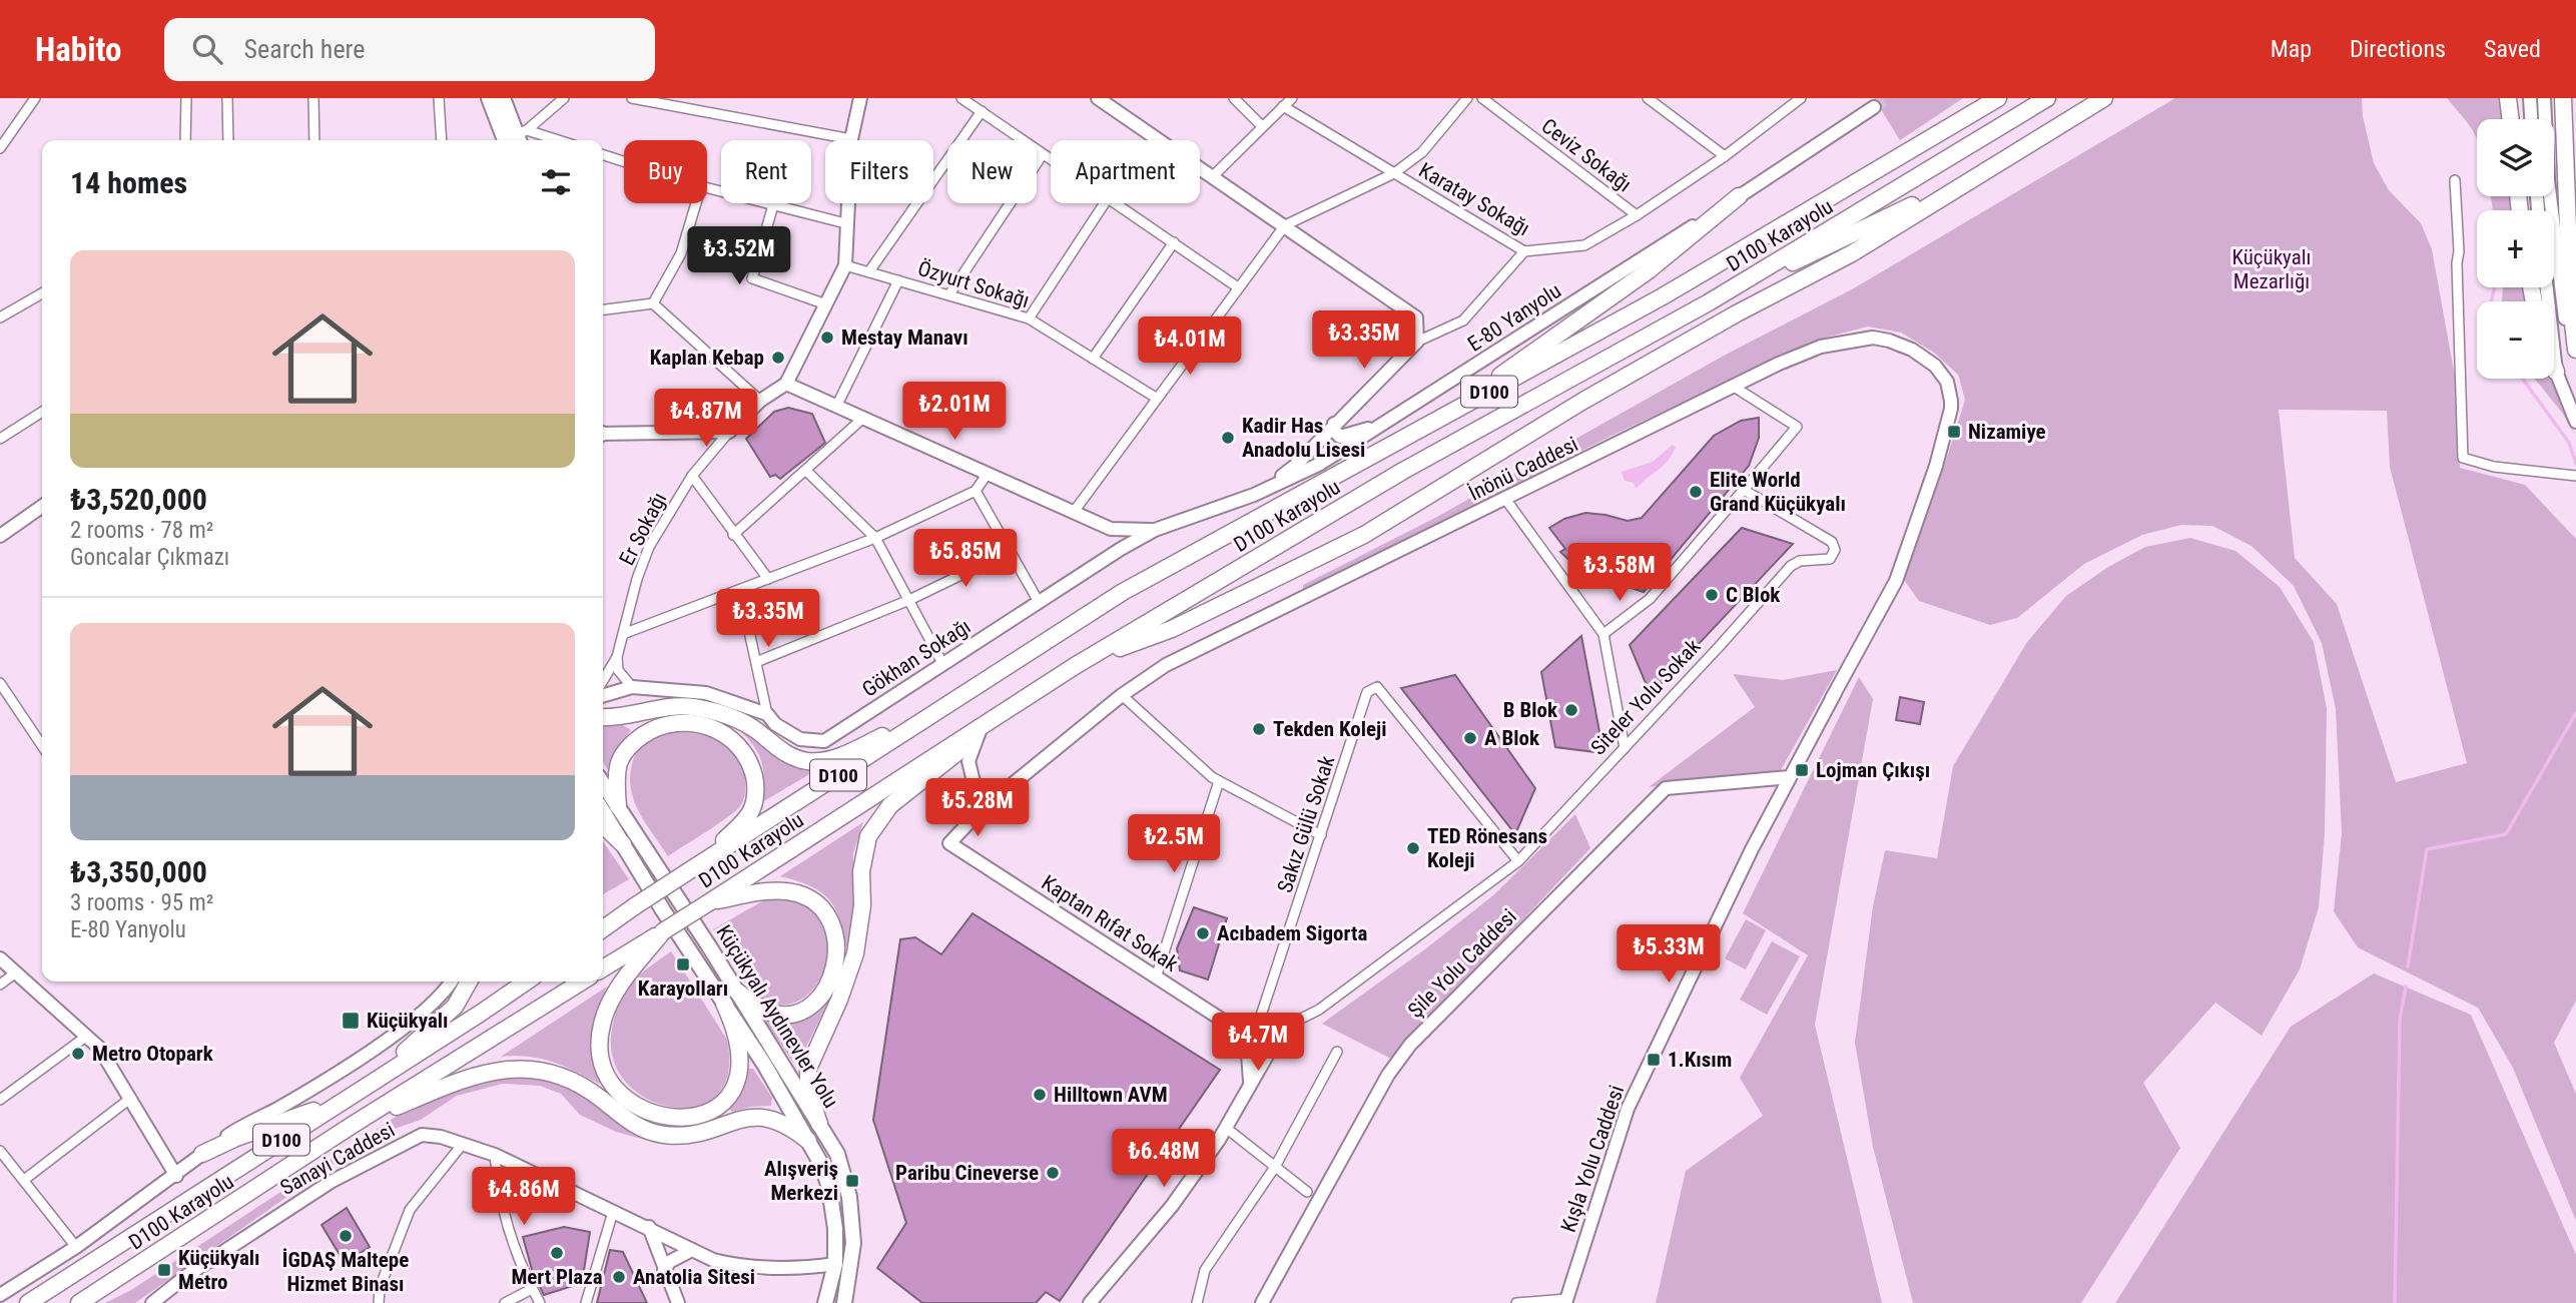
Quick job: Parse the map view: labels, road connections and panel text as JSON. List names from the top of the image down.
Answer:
{
  "streets": {
    "highway": ["D100 Karayolu", "D100"],
    "main road": ["Küçükyalı Aydınevler Yolu"],
    "street": [
      "Ceviz Sokağı",
      "Karatay Sokağı",
      "Özyurt Sokağı",
      "E-80 Yanyolu",
      "İnönü Caddesi",
      "Er Sokağı",
      "Gökhan Sokağı",
      "Siteler Yolu Sokak",
      "Sakız Gülü Sokak",
      "Kaptan Rıfat Sokak",
      "Şile Yolu Caddesi",
      "Sanayi Caddesi",
      "Kışla Yolu Caddesi"
    ]
  },
  "crossings": [
    ["Ceviz Sokağı", "Karatay Sokağı"],
    ["E-80 Yanyolu", "Gökhan Sokağı"],
    ["İnönü Caddesi", "Kaptan Rıfat Sokak"],
    ["İnönü Caddesi", "Kışla Yolu Caddesi"],
    ["Siteler Yolu Sokak", "Sakız Gülü Sokak"],
    ["Siteler Yolu Sokak", "Kaptan Rıfat Sokak"],
    ["Sakız Gülü Sokak", "Kaptan Rıfat Sokak"],
    ["Şile Yolu Caddesi", "Kışla Yolu Caddesi"],
    ["Küçükyalı Aydınevler Yolu", "Sanayi Caddesi"]
  ],
  "parks": ["Küçükyalı Mezarlığı"],
  "places": {
    "other": [
      "Mestay Manavı",
      "Kaplan Kebap",
      "Kadir Has Anadolu Lisesi",
      "Elite World Grand Küçükyalı",
      "C Blok",
      "B Blok",
      "Tekden Koleji",
      "A Blok",
      "TED Rönesans Koleji",
      "Acıbadem Sigorta",
      "Metro Otopark",
      "Hilltown AVM",
      "Paribu Cineverse",
      "İGDAŞ Maltepe Hizmet Binası",
      "Mert Plaza",
      "Anatolia Sitesi"
    ],
    "transit": [
      "Nizamiye",
      "Lojman Çıkışı",
      "Karayolları",
      "Küçükyalı",
      "1.Kısım",
      "Alışveriş Merkezi",
      "Küçükyalı Metro"
    ]
  },
  "page": {
    "header": "Habito",
    "search": "Search here",
    "nav": ["Map", "Directions", "Saved"],
    "map_buttons": ["+", "−"],
    "chip": [
      "Buy",
      "Rent",
      "Filters",
      "New",
      "Apartment"
    ],
    "heading": "14 homes",
    "list": [
      {
        "name": "₺3,520,000",
        "note": "2 rooms · 78 m² · Goncalar Çıkmazı"
      },
      {
        "name": "₺3,350,000",
        "note": "3 rooms · 95 m² · E-80 Yanyolu"
      }
    ],
    "price": [
      "₺3.52M",
      "₺3.35M",
      "₺4.01M",
      "₺2.01M",
      "₺4.87M",
      "₺5.85M",
      "₺3.58M",
      "₺3.35M",
      "₺5.28M",
      "₺2.5M",
      "₺5.33M",
      "₺4.7M",
      "₺6.48M",
      "₺4.86M"
    ]
  }
}
